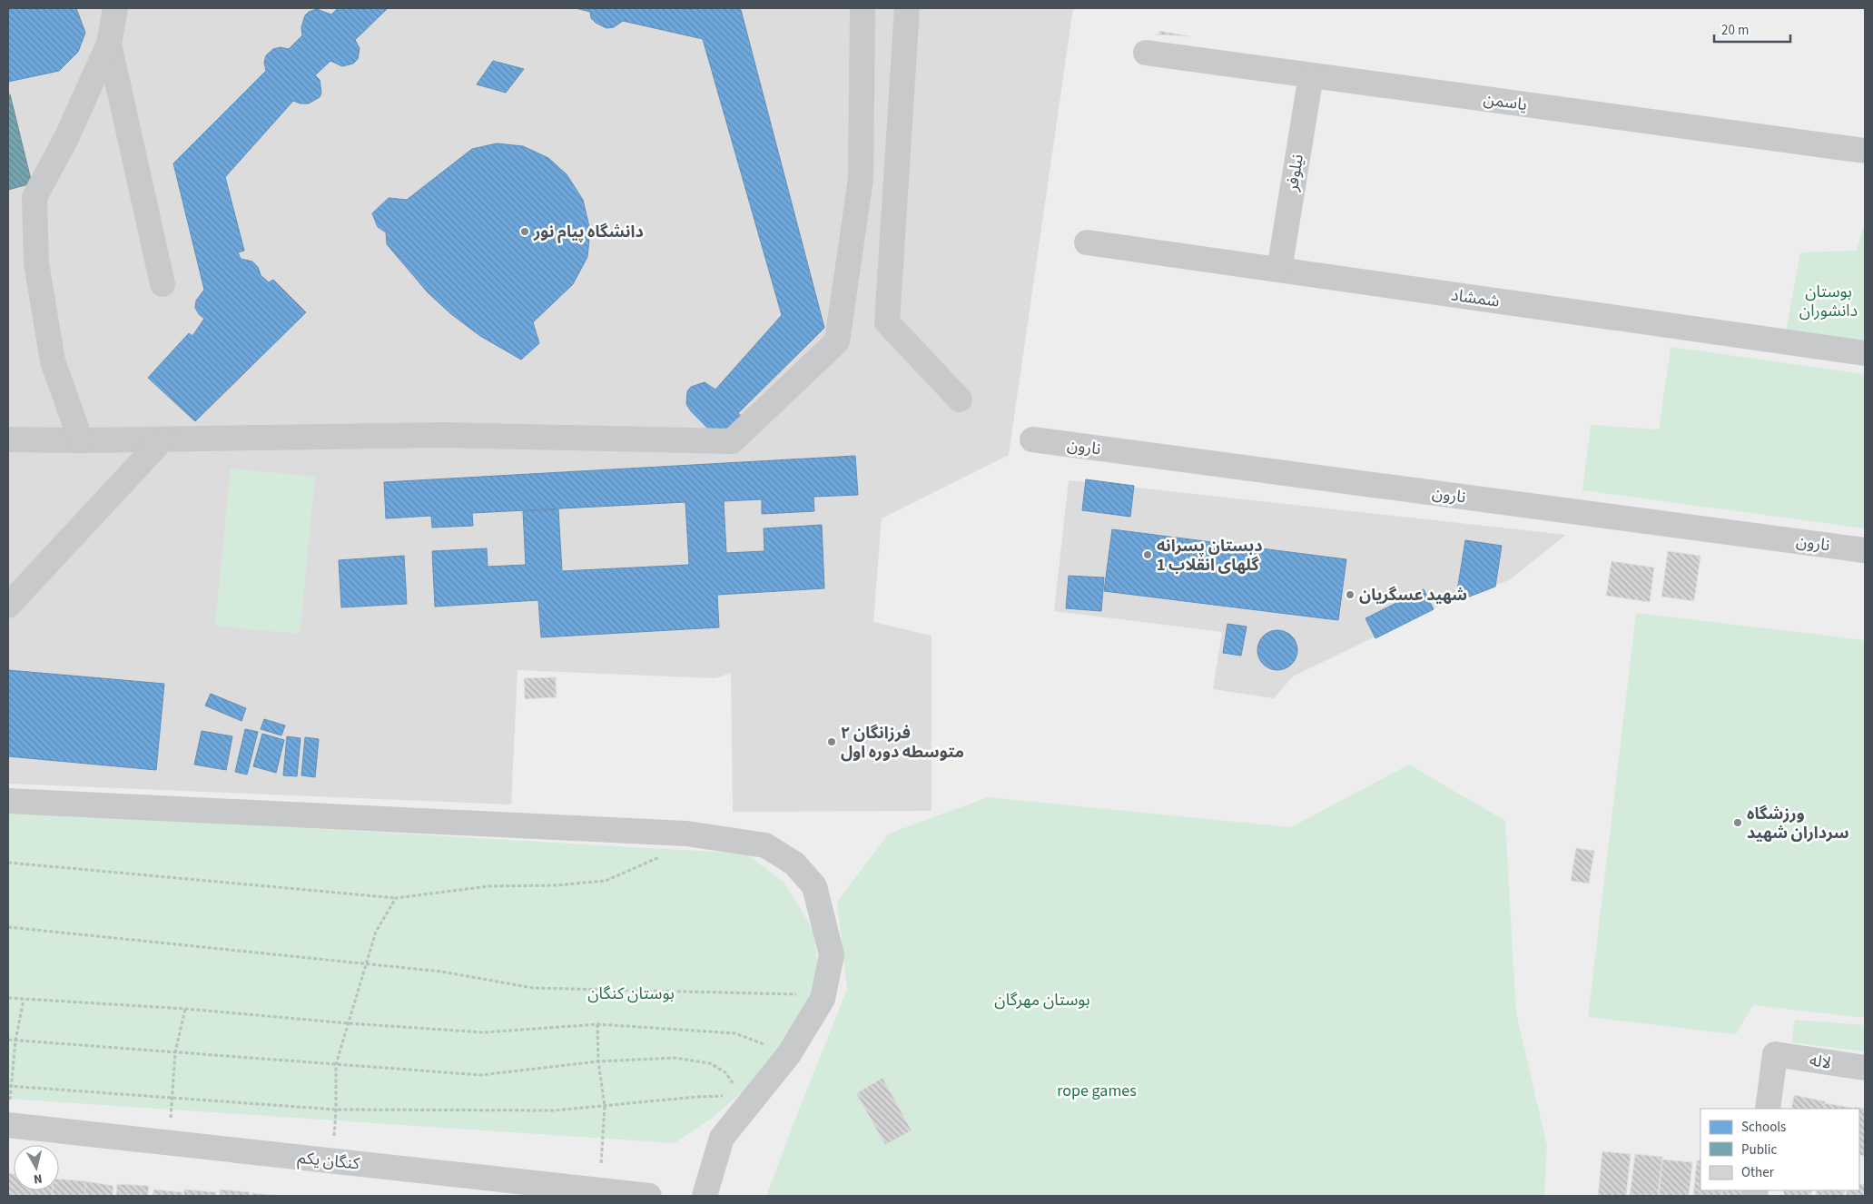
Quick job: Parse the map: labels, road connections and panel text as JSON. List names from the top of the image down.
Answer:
{
  "streets": {
    "street": [
      "یاسمن",
      "نیلوفر",
      "شمشاد",
      "نارون",
      "لاله",
      "کنگان یکم"
    ]
  },
  "crossings": [
    ["یاسمن", "نیلوفر"],
    ["نیلوفر", "شمشاد"]
  ],
  "parks": [
    "بوستان دانشوران",
    "بوستان کنگان",
    "بوستان مهرگان",
    "rope games"
  ],
  "places": [
    "دانشگاه پیام نور",
    "دبستان پسرانه گلهای انقلاب 1",
    "شهید عسگریان",
    "فرزانگان ۲ متوسطه دوره اول",
    "ورزشگاه سرداران شهید"
  ],
  "legend": ["Schools", "Public", "Other"],
  "scale_bar": "20 m",
  "north": "bottom"
}
